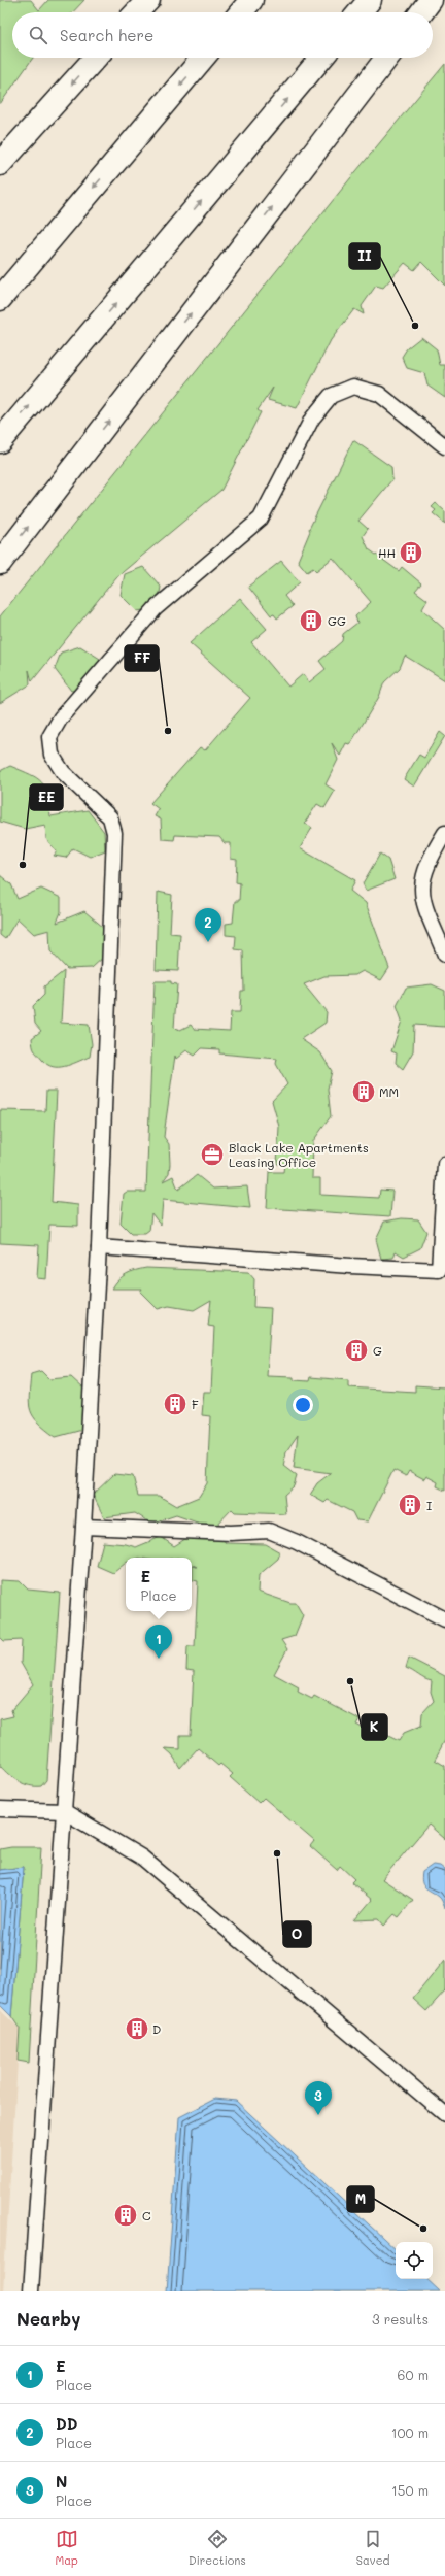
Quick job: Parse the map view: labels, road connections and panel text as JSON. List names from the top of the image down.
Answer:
{
  "places": {
    "other": [
      "II",
      "FF",
      "EE",
      "K",
      "O",
      "M"
    ],
    "building": [
      "HH",
      "GG",
      "MM",
      "G",
      "F",
      "I",
      "D",
      "C"
    ],
    "office": ["Black Lake Apartments Leasing Office"]
  },
  "page": {
    "search": "Search here",
    "pins": ["2", "1", "3"],
    "popup": ["E", "Place"],
    "heading": ["Nearby", "3 results"],
    "list": [
      {
        "mark": "1",
        "name": "E",
        "note": "Place",
        "value": "60 m"
      },
      {
        "mark": "2",
        "name": "DD",
        "note": "Place",
        "value": "100 m"
      },
      {
        "mark": "3",
        "name": "N",
        "note": "Place",
        "value": "150 m"
      }
    ],
    "nav": ["Map", "Directions", "Saved"]
  }
}
